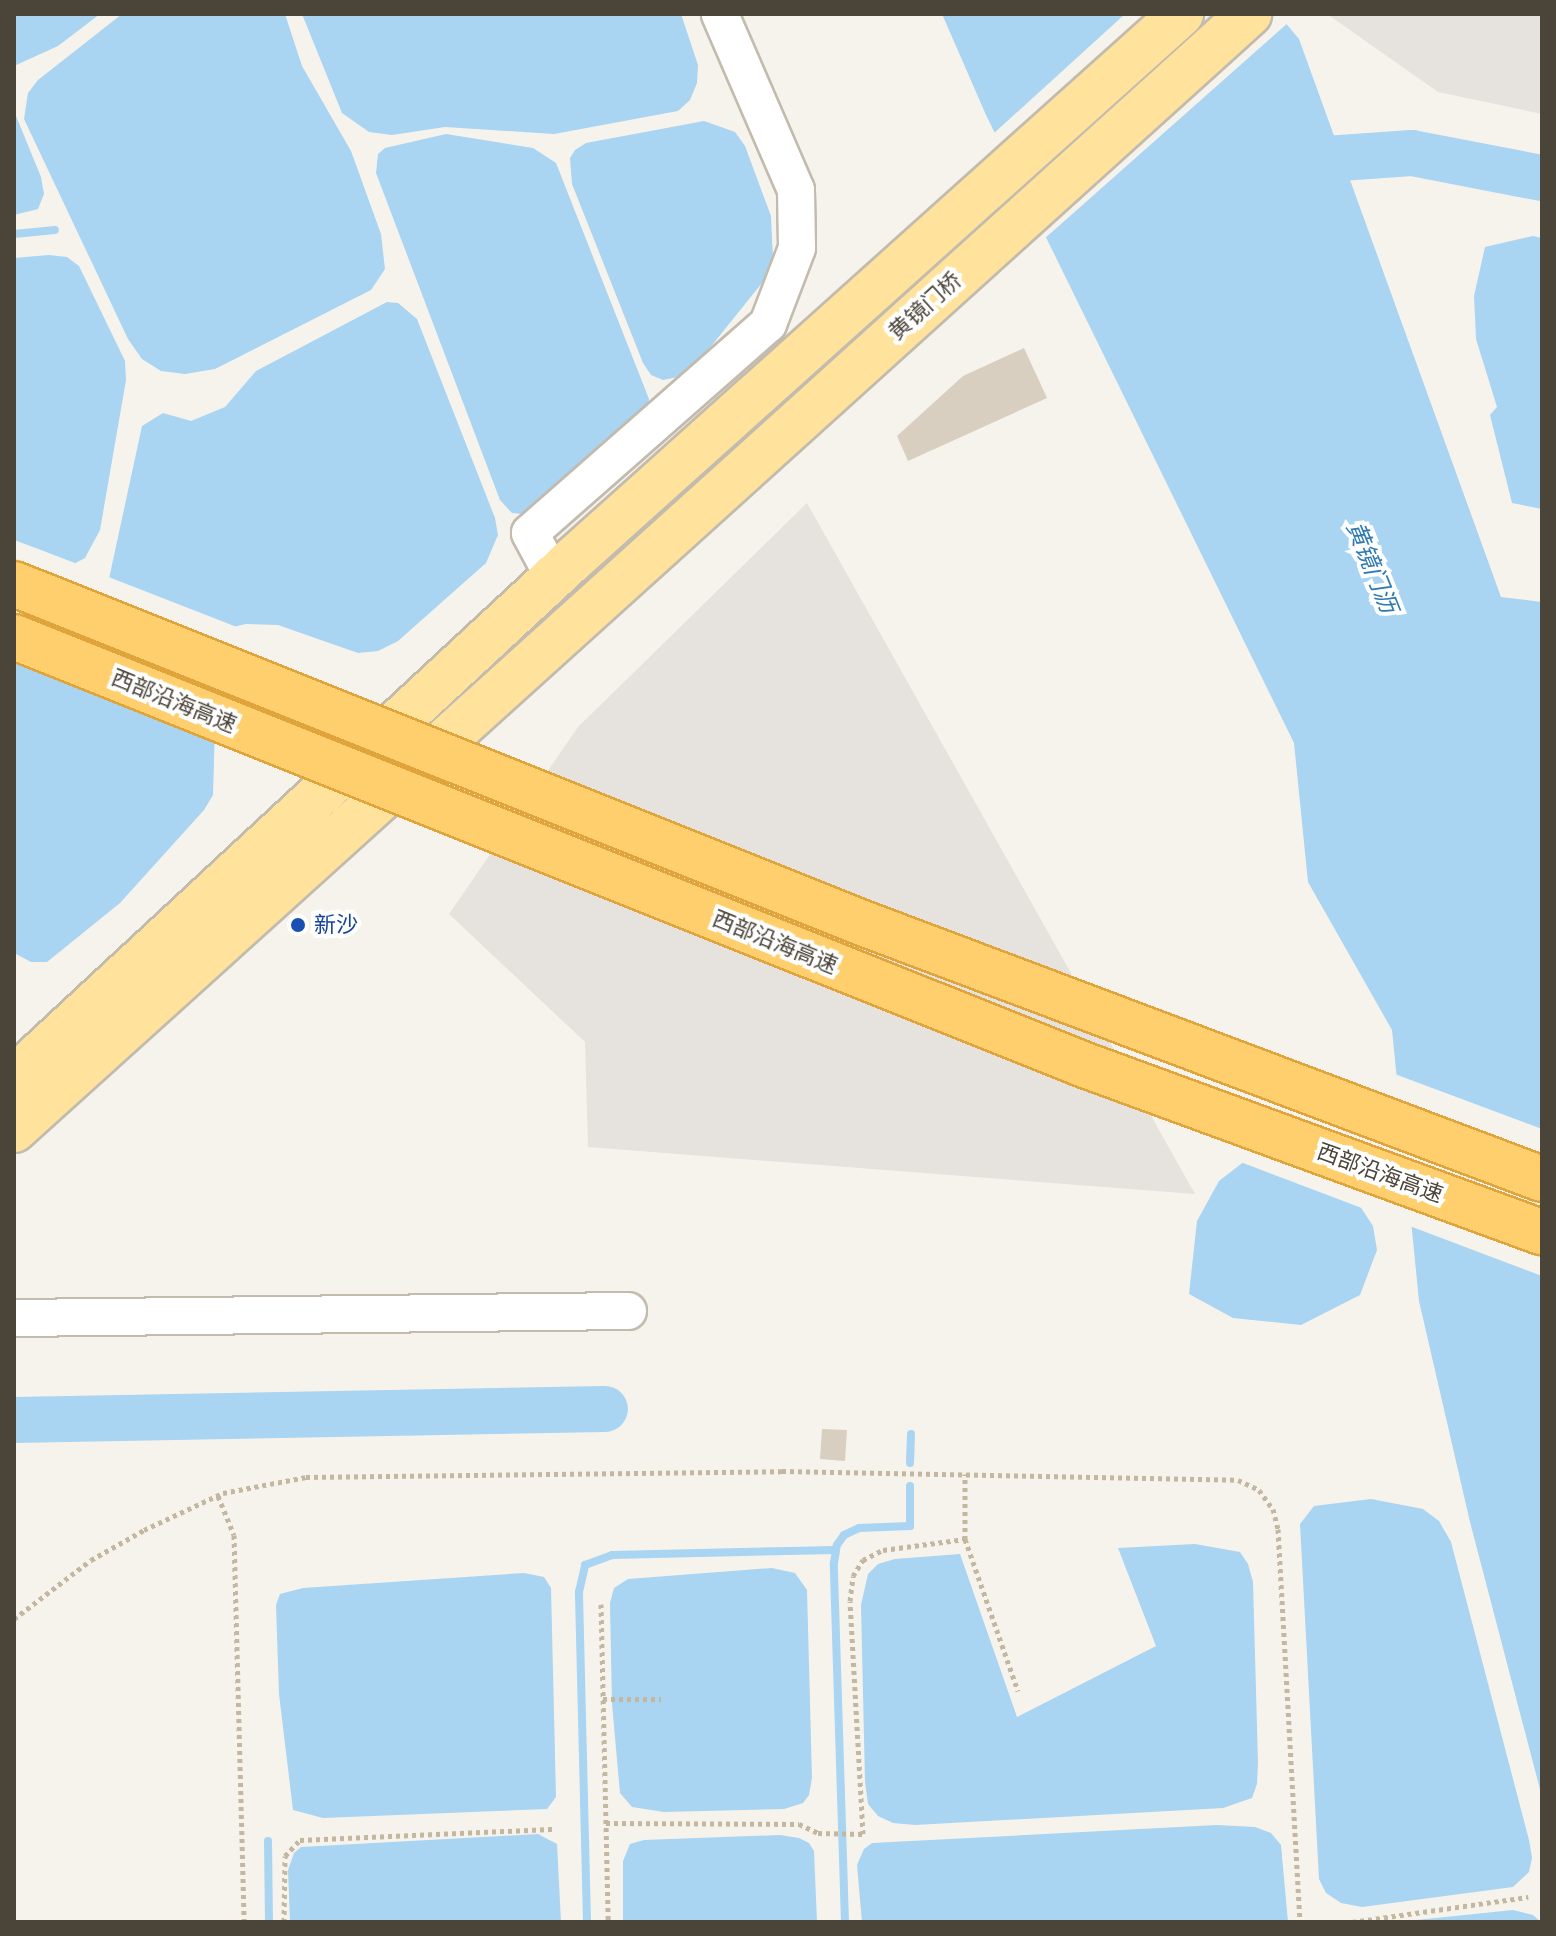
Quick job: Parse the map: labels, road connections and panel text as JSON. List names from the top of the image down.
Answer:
{
  "streets": {
    "highway": ["西部沿海高速"],
    "main road": ["黄镜门桥"]
  },
  "water": ["黄镜门沥"],
  "places": ["新沙"]
}
